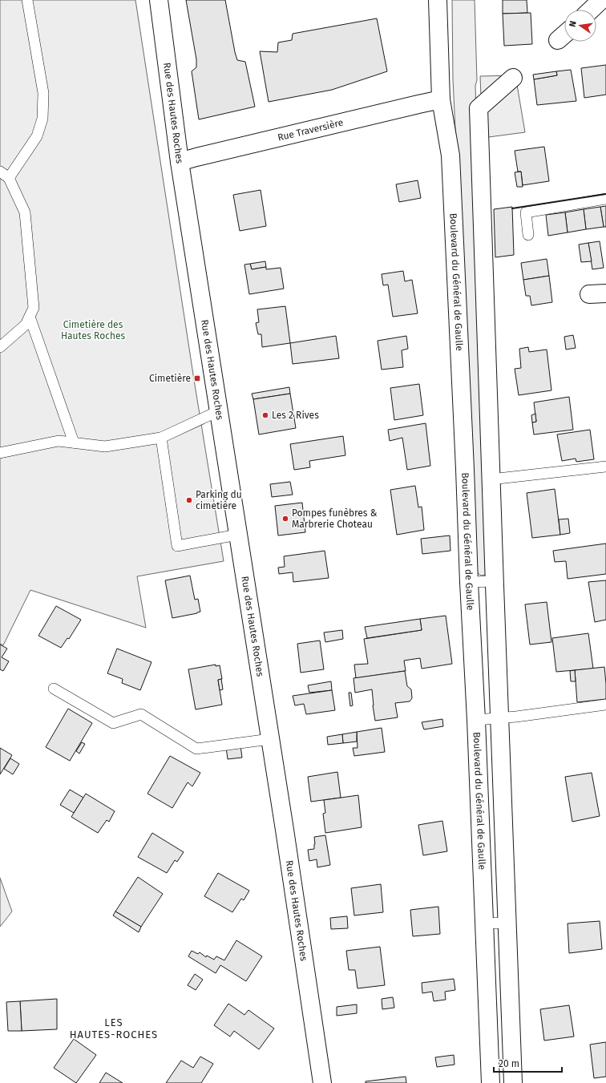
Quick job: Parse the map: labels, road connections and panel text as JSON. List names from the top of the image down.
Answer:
{
  "streets": {
    "street": ["Rue des Hautes Roches", "Rue Traversière", "Boulevard du Général de Gaulle"]
  },
  "crossings": [
    ["Rue des Hautes Roches", "Rue Traversière"],
    ["Rue Traversière", "Boulevard du Général de Gaulle"]
  ],
  "districts": ["LES HAUTES-ROCHES"],
  "parks": ["Cimetière des Hautes Roches"],
  "places": {
    "transit": ["Cimetière"],
    "other": ["Les 2 Rives", "Parking du cimetière", "Pompes funèbres & Marbrerie Choteau"]
  },
  "scale_bar": "20 m",
  "north": "left"
}
